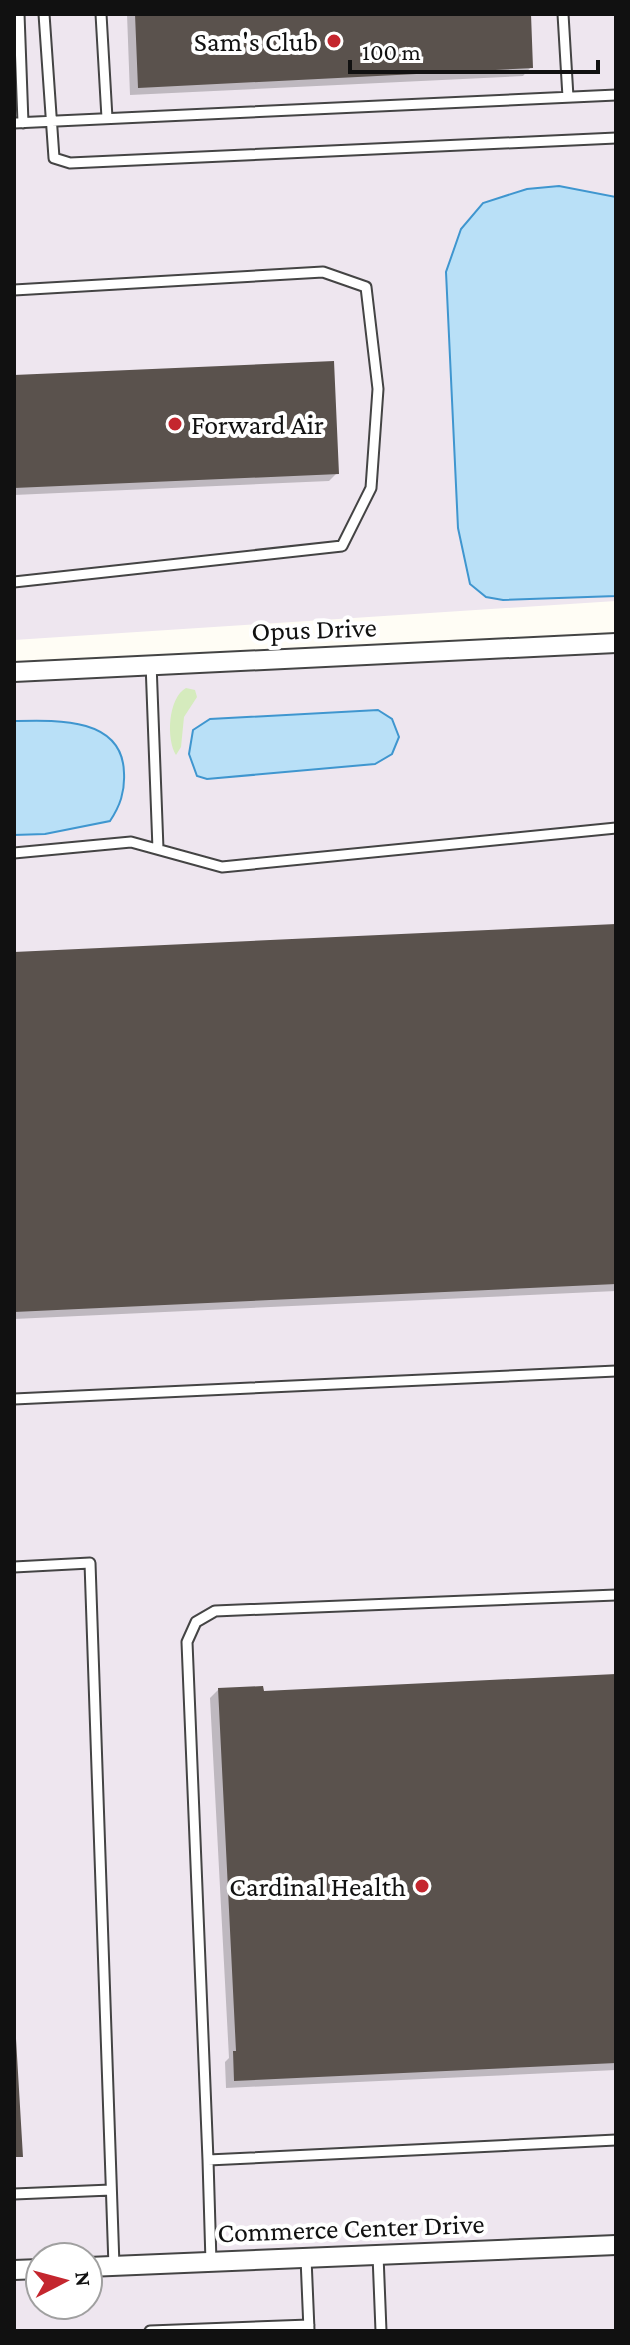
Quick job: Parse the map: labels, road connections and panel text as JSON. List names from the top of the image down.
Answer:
{
  "streets": {
    "street": ["Opus Drive", "Commerce Center Drive"]
  },
  "places": ["Sam's Club", "Forward Air", "Cardinal Health"],
  "scale_bar": "100 m",
  "north": "right"
}
